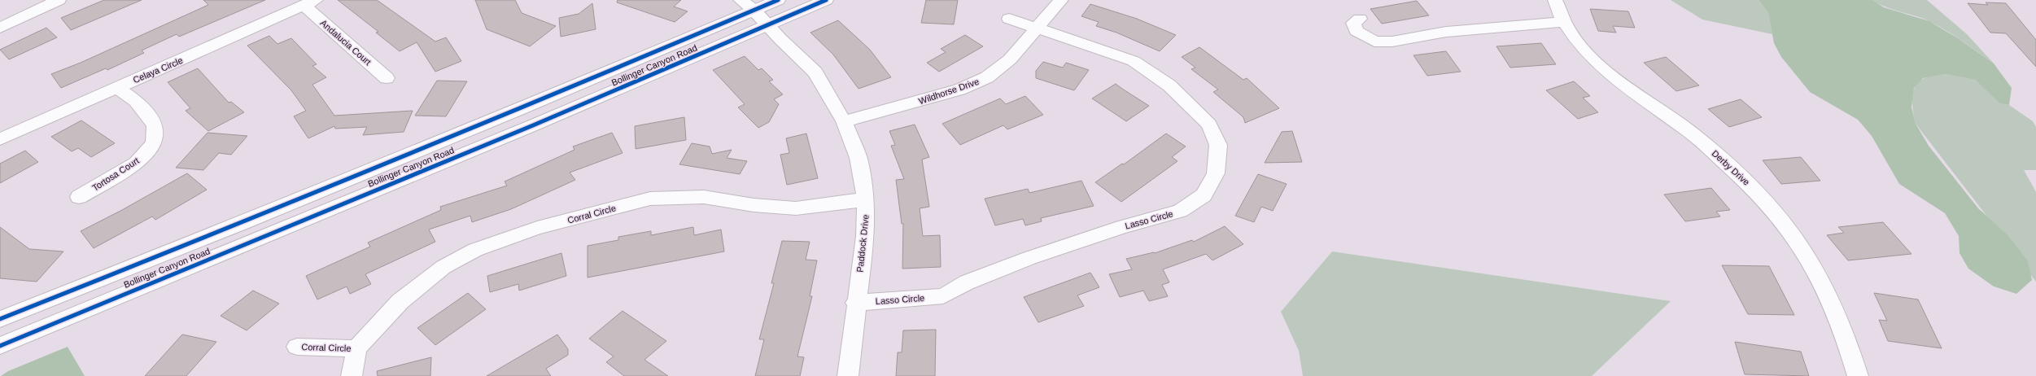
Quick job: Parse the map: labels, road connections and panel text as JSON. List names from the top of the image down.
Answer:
{
  "streets": {
    "street": [
      "Andalucia Court",
      "Bollinger Canyon Road",
      "Celaya Circle",
      "Wildhorse Drive",
      "Derby Drive",
      "Tortosa Court",
      "Corral Circle",
      "Lasso Circle",
      "Paddock Drive"
    ]
  },
  "crossings": [
    ["Andalucia Court", "Celaya Circle"],
    ["Bollinger Canyon Road", "Paddock Drive"],
    ["Celaya Circle", "Tortosa Court"],
    ["Wildhorse Drive", "Lasso Circle"],
    ["Wildhorse Drive", "Paddock Drive"],
    ["Corral Circle", "Paddock Drive"],
    ["Lasso Circle", "Paddock Drive"]
  ]
}
